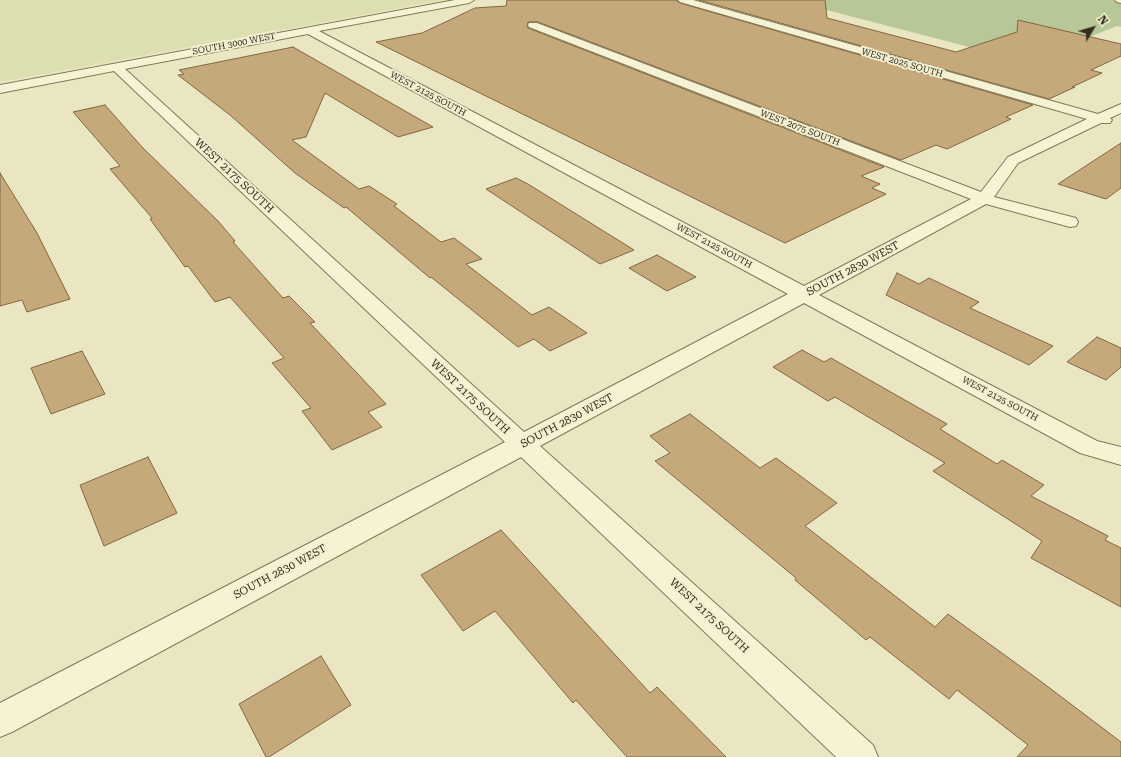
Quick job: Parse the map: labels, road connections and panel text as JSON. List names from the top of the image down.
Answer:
{
  "streets": {
    "street": [
      "SOUTH 3000 WEST",
      "WEST 2025 SOUTH",
      "WEST 2125 SOUTH",
      "WEST 2075 SOUTH",
      "WEST 2175 SOUTH",
      "SOUTH 2830 WEST"
    ]
  },
  "crossings": [
    ["SOUTH 3000 WEST", "WEST 2125 SOUTH"],
    ["SOUTH 3000 WEST", "WEST 2175 SOUTH"],
    ["WEST 2025 SOUTH", "SOUTH 2830 WEST"],
    ["WEST 2125 SOUTH", "SOUTH 2830 WEST"],
    ["WEST 2075 SOUTH", "SOUTH 2830 WEST"],
    ["WEST 2175 SOUTH", "SOUTH 2830 WEST"]
  ],
  "north": "top right"
}
